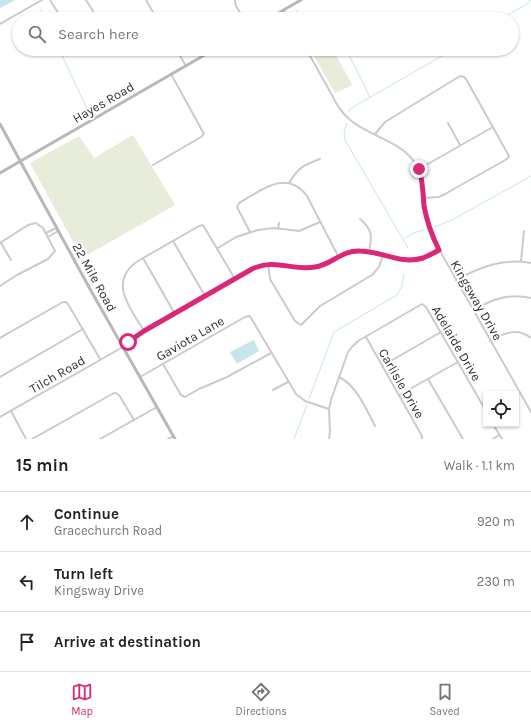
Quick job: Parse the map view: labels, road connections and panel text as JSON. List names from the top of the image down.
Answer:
{
  "streets": {
    "street": [
      "Hayes Road",
      "22 Mile Road",
      "Kingsway Drive",
      "Gaviota Lane",
      "Adelaide Drive",
      "Tilch Road",
      "Carlisle Drive"
    ]
  },
  "crossings": [
    ["Hayes Road", "22 Mile Road"],
    ["22 Mile Road", "Gaviota Lane"],
    ["22 Mile Road", "Tilch Road"],
    ["Adelaide Drive", "Carlisle Drive"]
  ],
  "page": {
    "search": "Search here",
    "heading": ["15 min", "Walk · 1.1 km"],
    "list": [
      ["Continue", "Gracechurch Road", "920 m"],
      ["Turn left", "Kingsway Drive", "230 m"],
      "Arrive at destination"
    ],
    "nav": ["Map", "Directions", "Saved"]
  }
}
